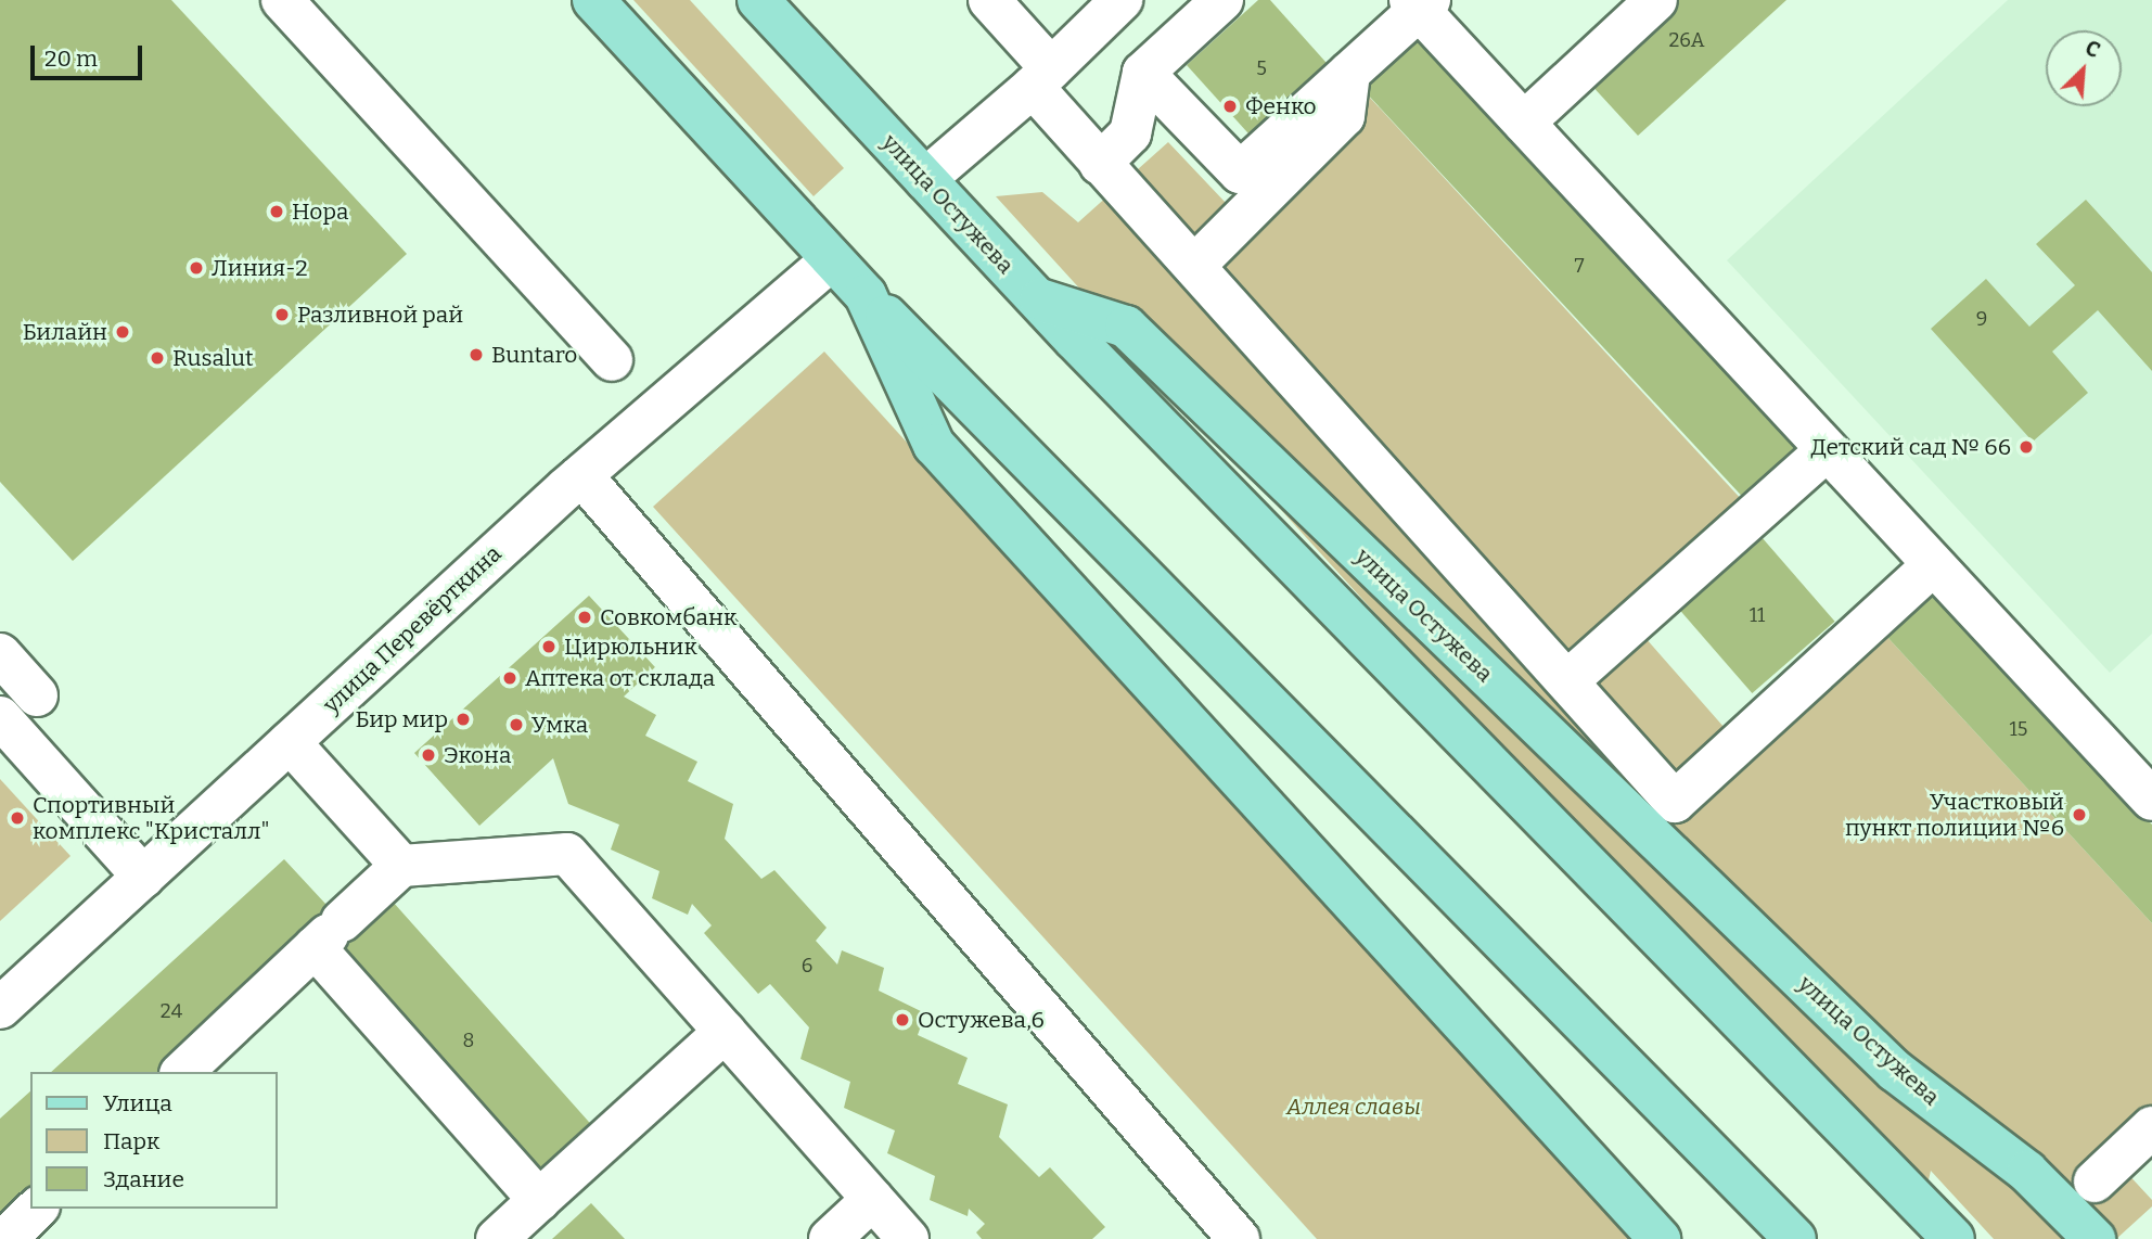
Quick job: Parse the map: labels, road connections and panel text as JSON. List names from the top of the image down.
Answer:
{
  "streets": {
    "main road": ["улица Остужева"],
    "street": ["улица Перевёрткина"]
  },
  "parks": ["Аллея славы"],
  "places": [
    "Фенко",
    "Нора",
    "Линия-2",
    "Разливной рай",
    "Билайн",
    "Buntaro",
    "Rusalut",
    "Детский сад № 66",
    "Совкомбанк",
    "Цирюльник",
    "Аптека от склада",
    "Бир мир",
    "Умка",
    "Экона",
    "Участковый пункт полиции №6",
    "Спортивный комплекс \"Кристалл\"",
    "Остужева,6"
  ],
  "house_numbers": [
    "26А",
    "5",
    "7",
    "9",
    "11",
    "15",
    "6",
    "24",
    "8"
  ],
  "legend": ["Улица", "Парк", "Здание"],
  "scale_bar": "20 m",
  "north": "top right"
}
